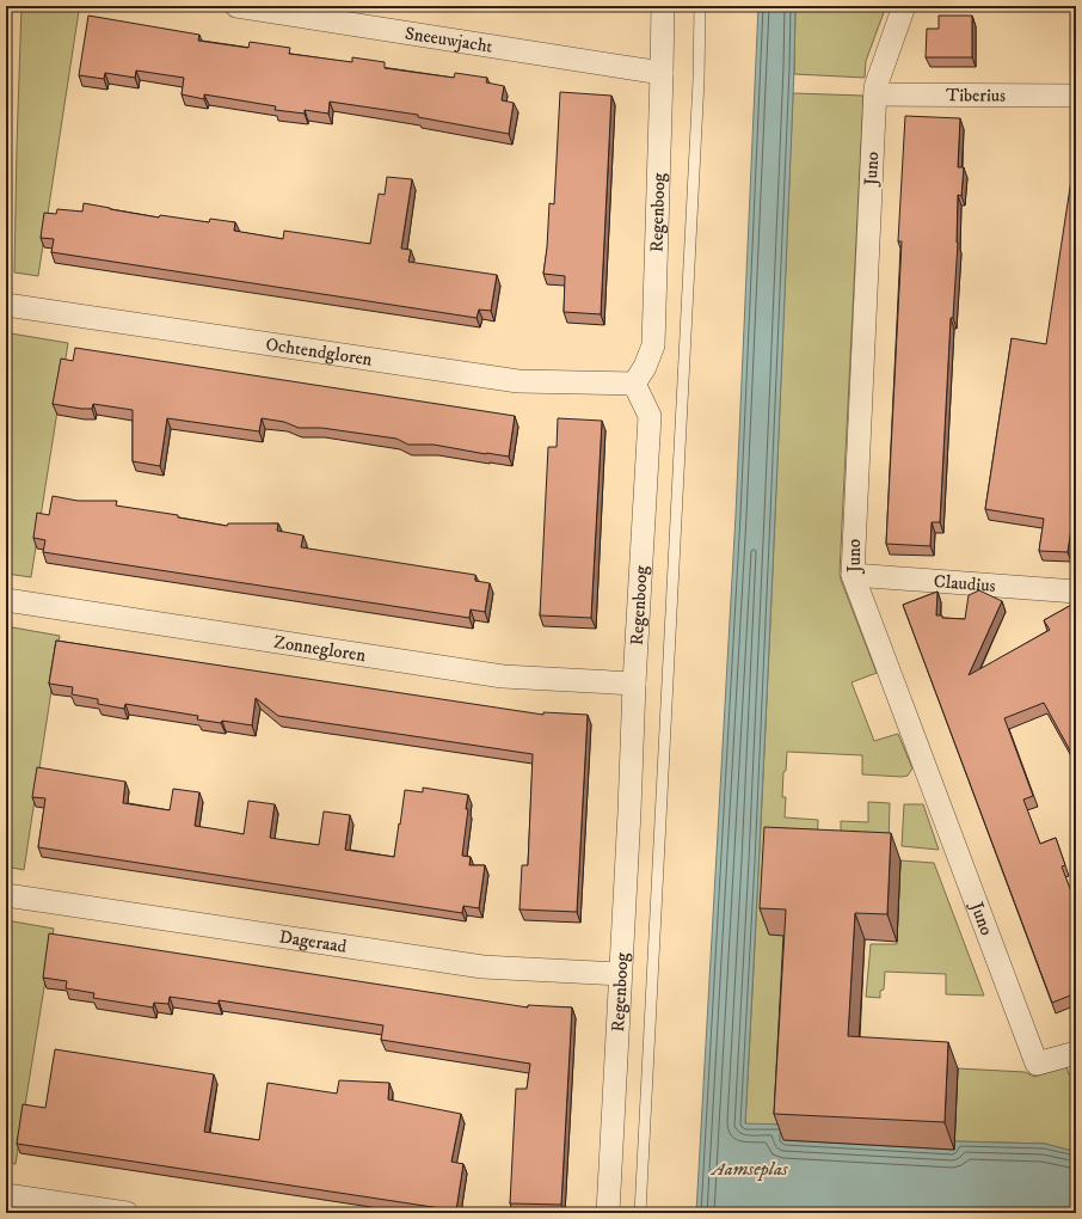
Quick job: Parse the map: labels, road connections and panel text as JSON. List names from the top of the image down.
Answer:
{
  "streets": {
    "street": [
      "Sneeuwjacht",
      "Tiberius",
      "Juno",
      "Regenboog",
      "Ochtendgloren",
      "Claudius",
      "Zonnegloren",
      "Dageraad"
    ]
  },
  "crossings": [
    ["Sneeuwjacht", "Regenboog"],
    ["Tiberius", "Juno"],
    ["Juno", "Claudius"],
    ["Regenboog", "Ochtendgloren"],
    ["Regenboog", "Zonnegloren"],
    ["Regenboog", "Dageraad"]
  ],
  "water": ["Aamseplas"]
}
